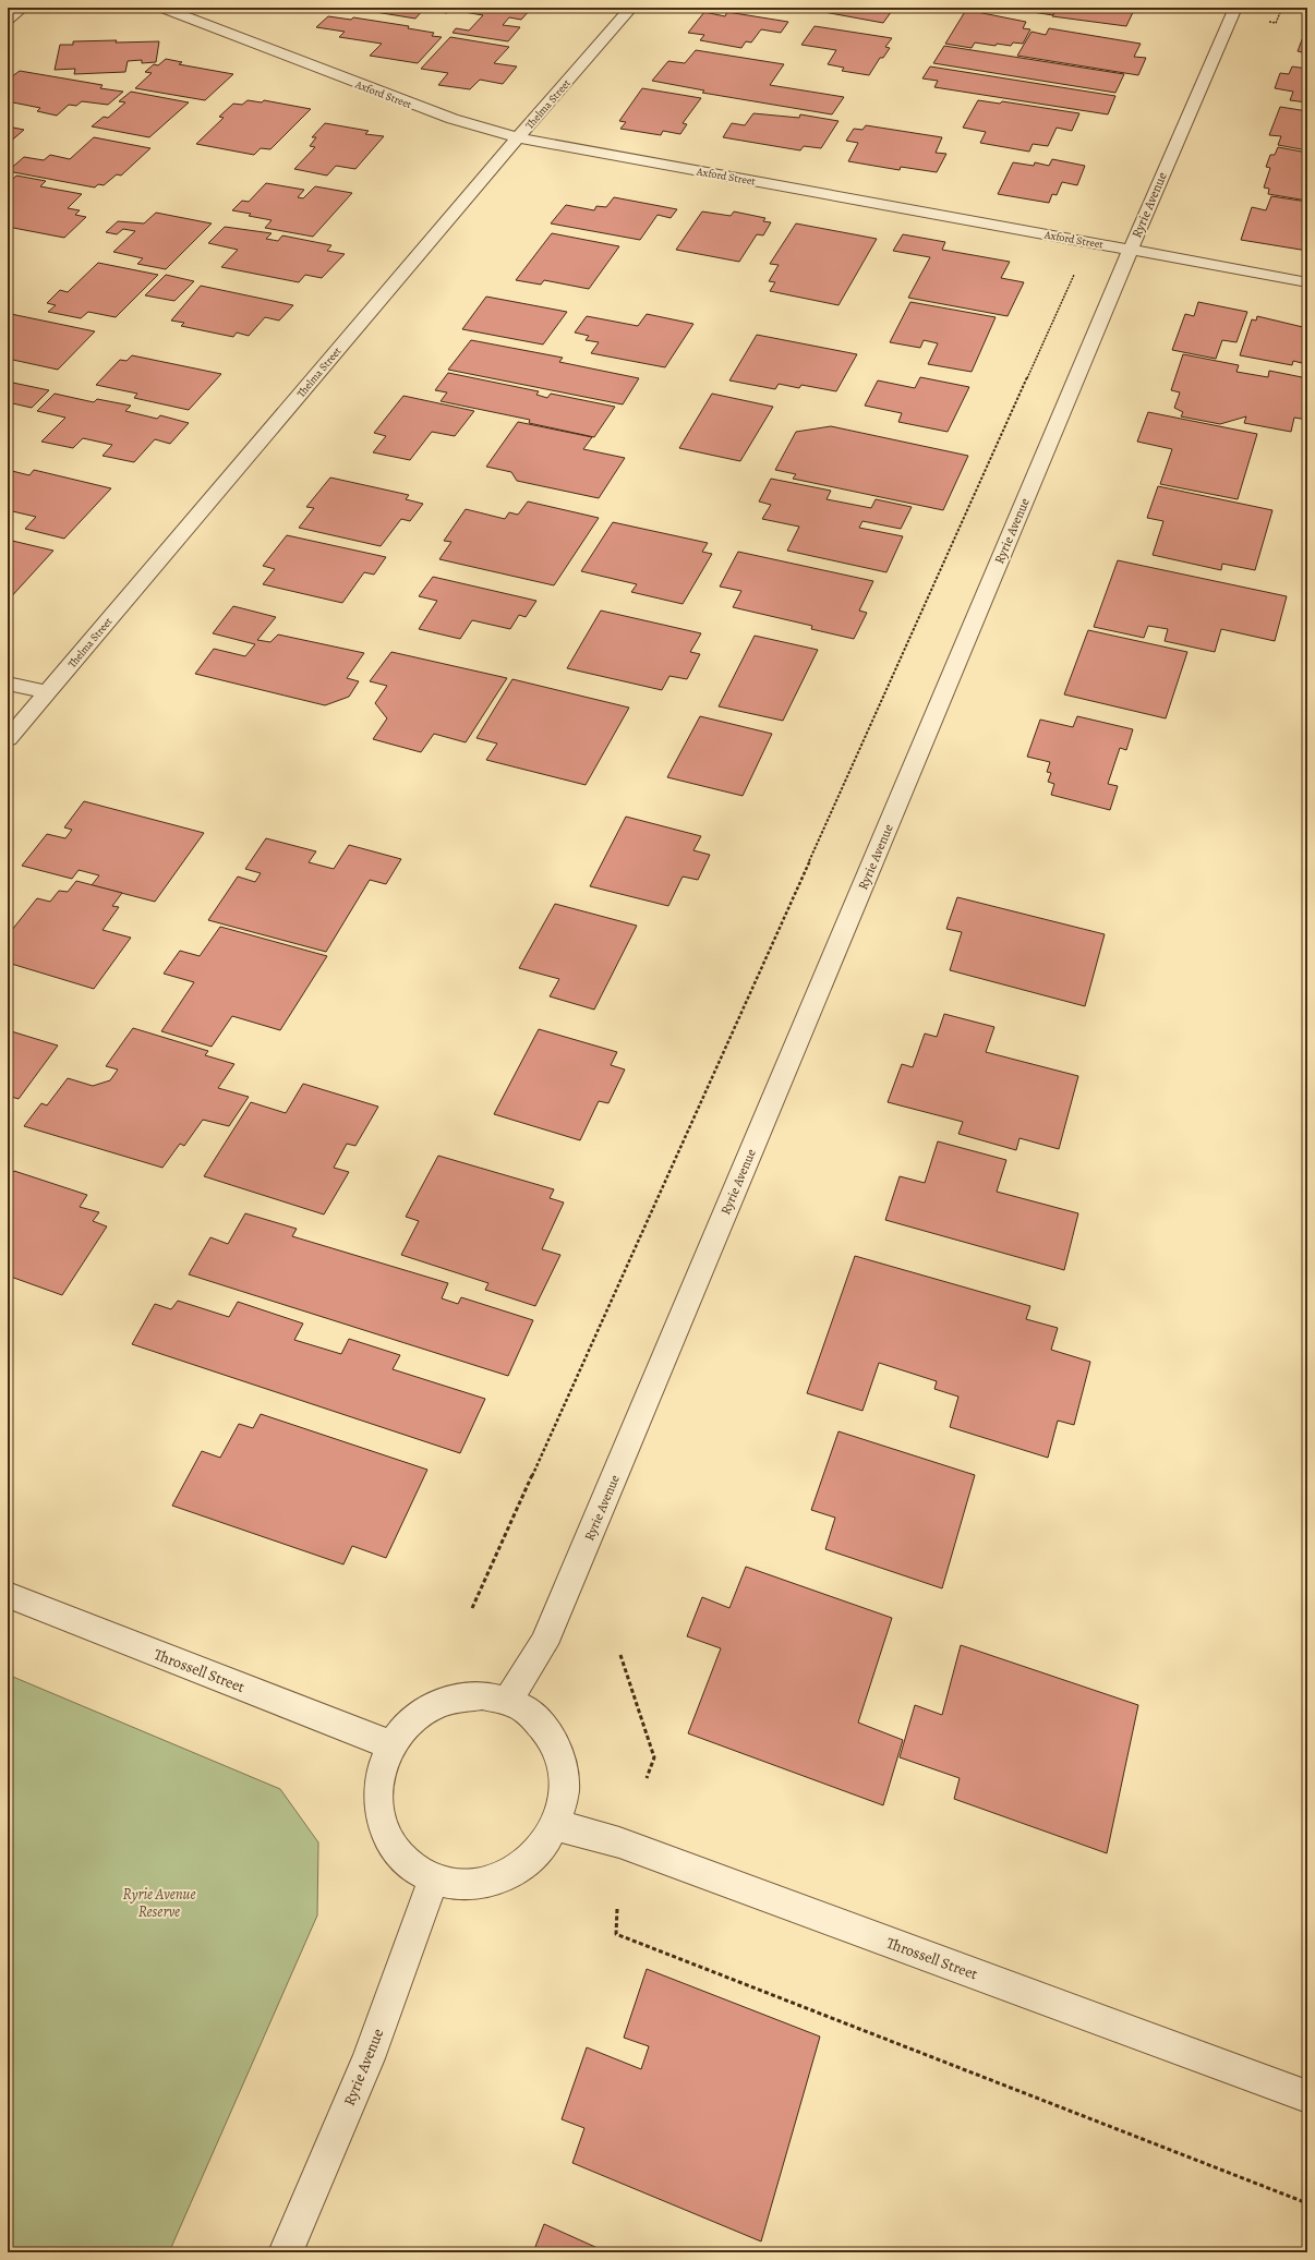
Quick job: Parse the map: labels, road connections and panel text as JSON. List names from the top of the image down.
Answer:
{
  "streets": {
    "street": [
      "Axford Street",
      "Thelma Street",
      "Ryrie Avenue",
      "Throssell Street"
    ]
  },
  "crossings": [
    ["Axford Street", "Thelma Street"],
    ["Axford Street", "Ryrie Avenue"]
  ],
  "parks": ["Ryrie Avenue Reserve"]
}
